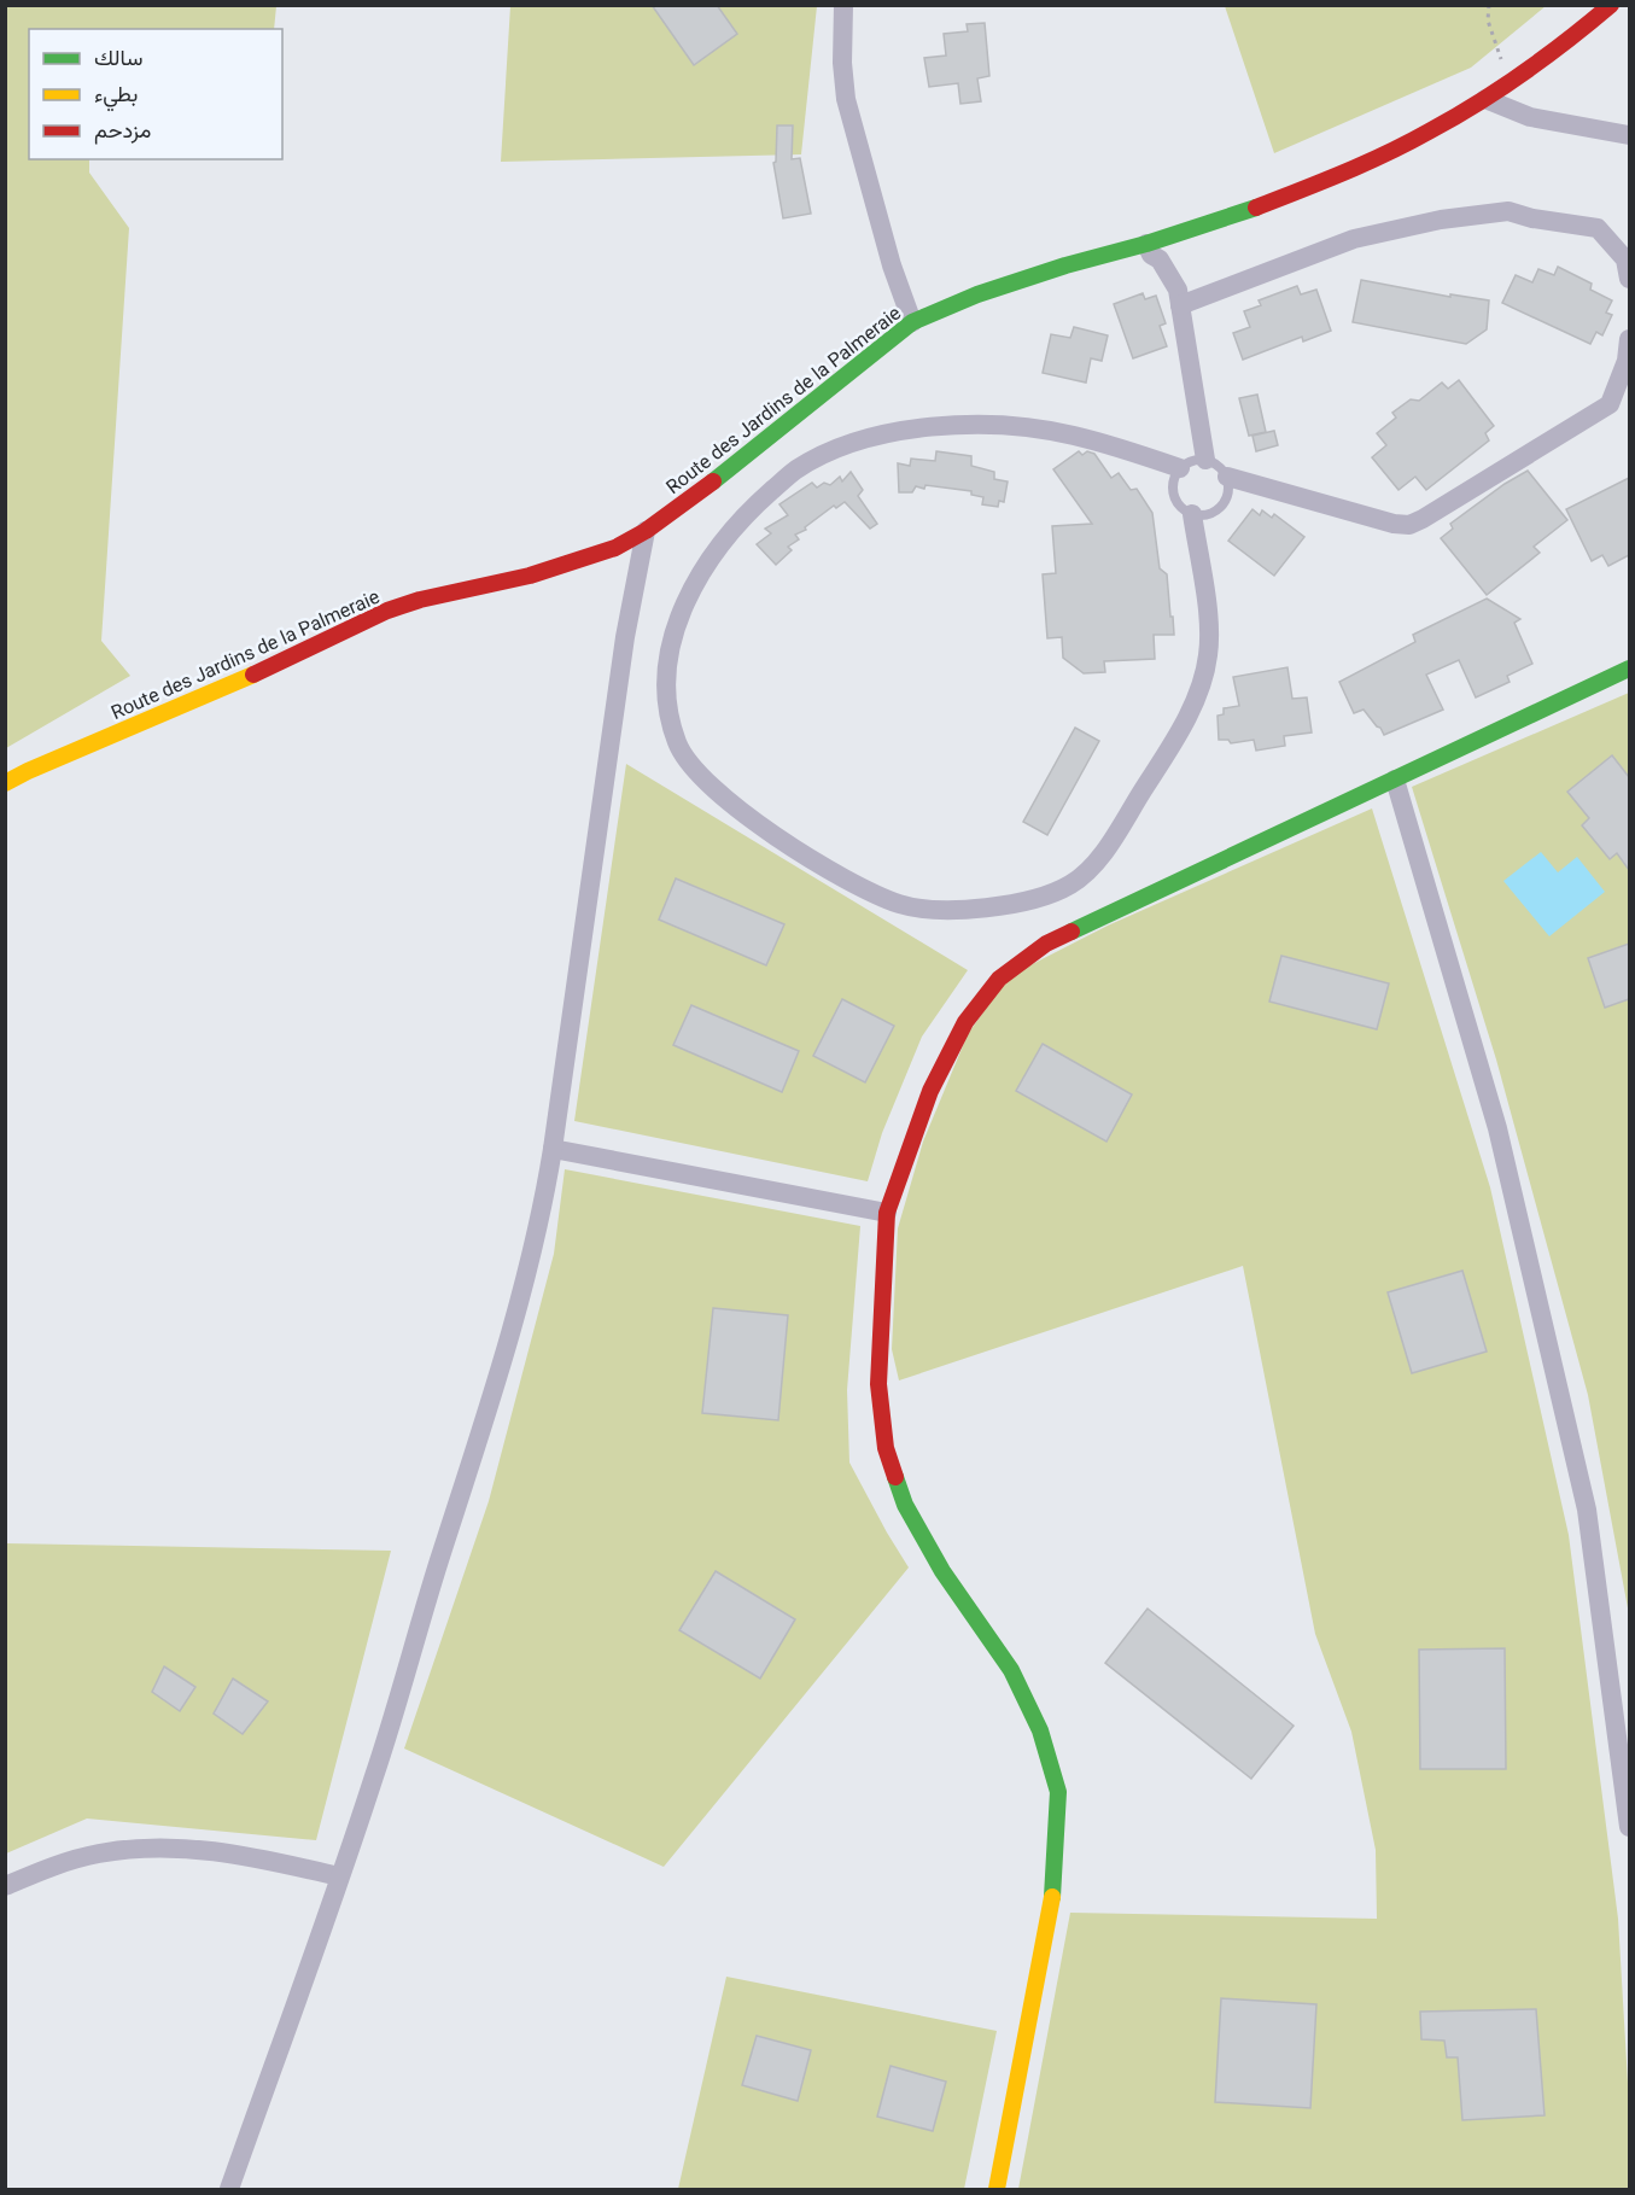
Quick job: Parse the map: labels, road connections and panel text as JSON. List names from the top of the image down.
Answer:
{
  "streets": {
    "street": ["Route des Jardins de la Palmeraie"]
  },
  "legend": ["سالك", "بطيء", "مزدحم"]
}
